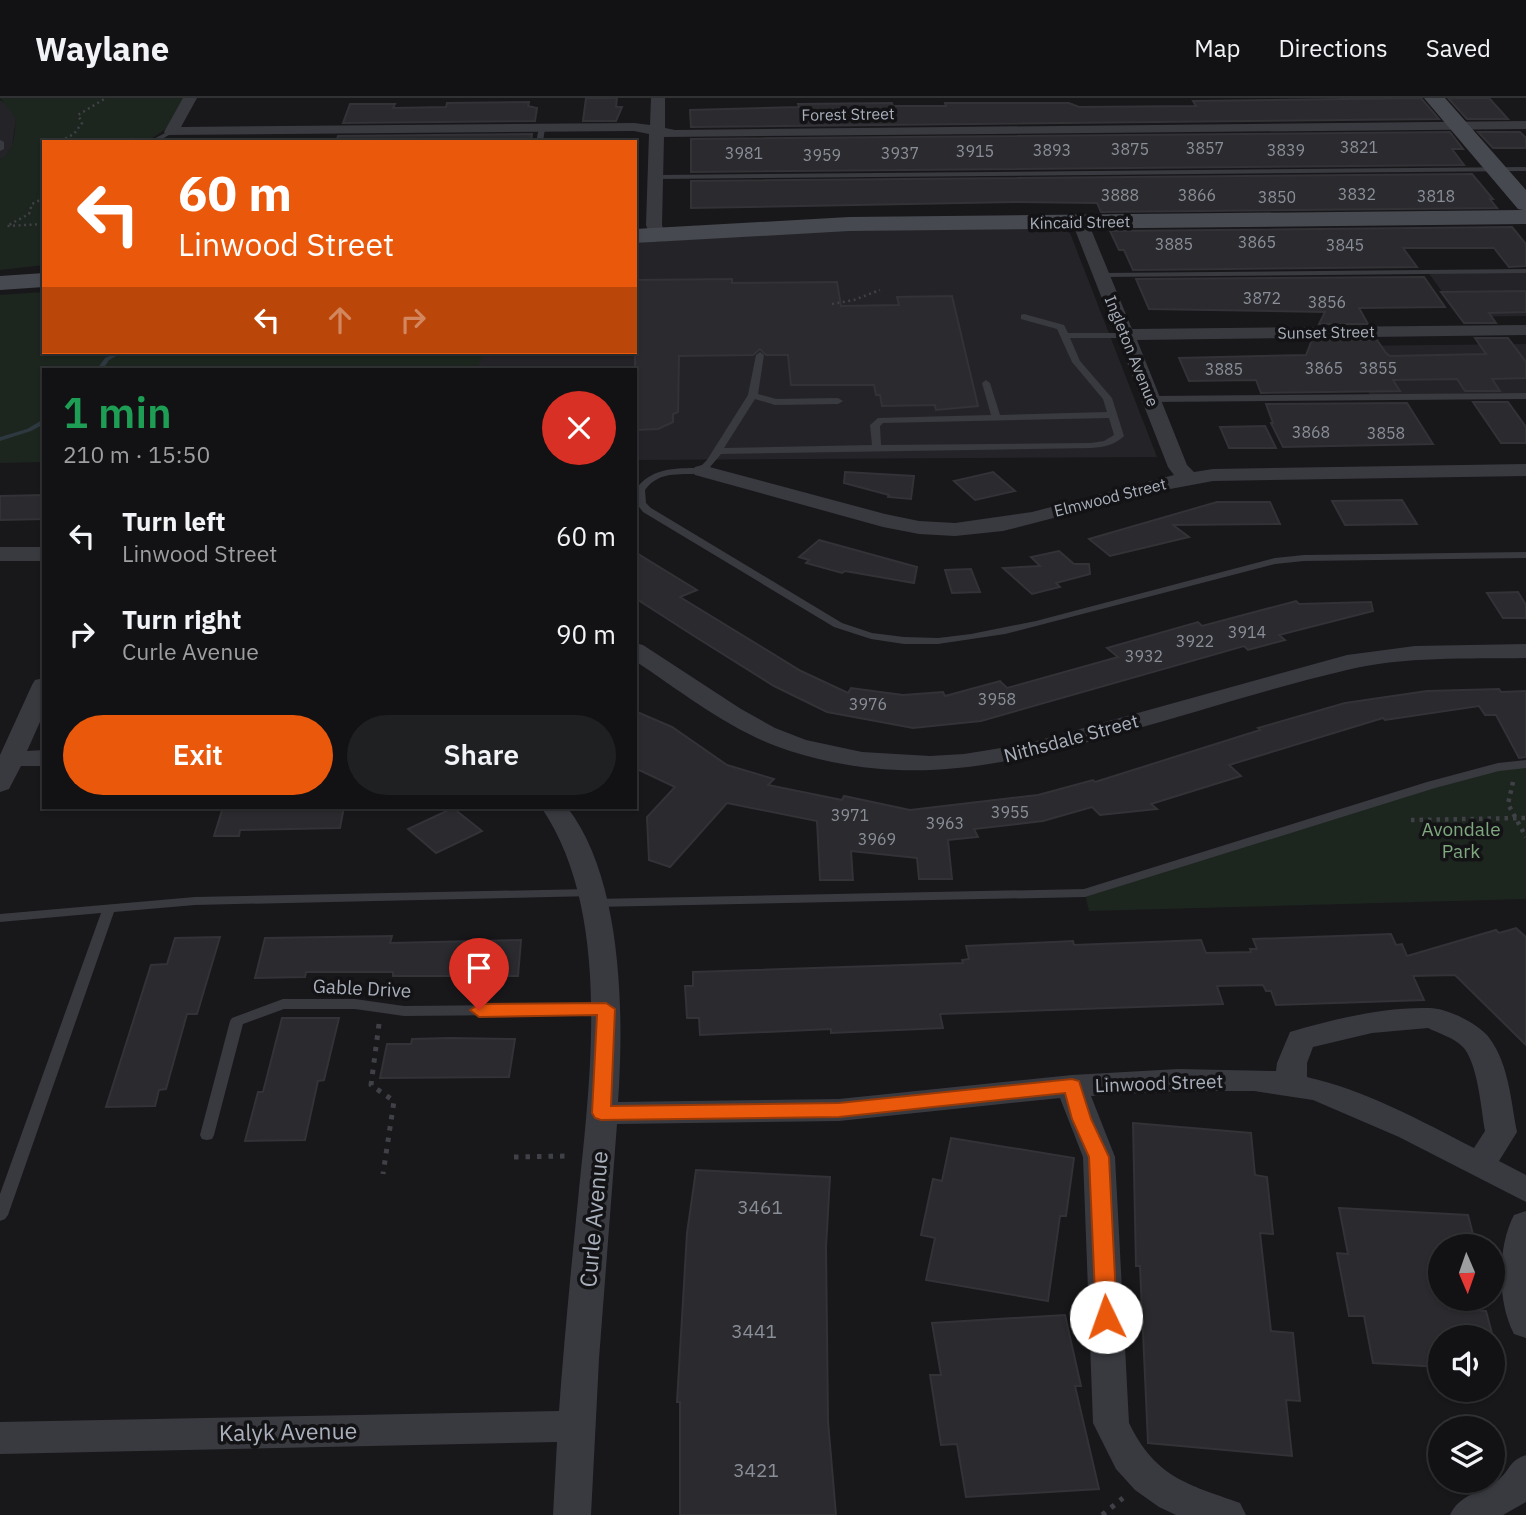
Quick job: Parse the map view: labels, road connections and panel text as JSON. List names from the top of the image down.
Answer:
{
  "streets": {
    "street": [
      "Forest Street",
      "Kincaid Street",
      "Sunset Street",
      "Ingleton Avenue",
      "Elmwood Street",
      "Nithsdale Street",
      "Linwood Street",
      "Curle Avenue",
      "Kalyk Avenue"
    ],
    "lane": ["Gable Drive"]
  },
  "crossings": [
    ["Kincaid Street", "Ingleton Avenue"],
    ["Sunset Street", "Ingleton Avenue"],
    ["Ingleton Avenue", "Elmwood Street"],
    ["Gable Drive", "Curle Avenue"],
    ["Linwood Street", "Curle Avenue"],
    ["Curle Avenue", "Kalyk Avenue"]
  ],
  "parks": ["Avondale Park"],
  "house_numbers": [
    "3821",
    "3857",
    "3875",
    "3893",
    "3839",
    "3915",
    "3981",
    "3937",
    "3959",
    "3832",
    "3888",
    "3866",
    "3818",
    "3850",
    "3865",
    "3885",
    "3845",
    "3872",
    "3856",
    "3865",
    "3855",
    "3885",
    "3868",
    "3858",
    "3914",
    "3922",
    "3932",
    "3958",
    "3976",
    "3955",
    "3971",
    "3963",
    "3969",
    "3461",
    "3441",
    "3421"
  ],
  "north": "bottom",
  "page": {
    "header": "Waylane",
    "nav": ["Map", "Directions", "Saved"],
    "turn": ["60 m", "Linwood Street"],
    "heading": ["1 min", "210 m · 15:50"],
    "list": [
      {
        "name": "Turn left",
        "note": "Linwood Street",
        "value": "60 m"
      },
      {
        "name": "Turn right",
        "note": "Curle Avenue",
        "value": "90 m"
      }
    ],
    "buttons": ["Exit", "Share"]
  }
}
